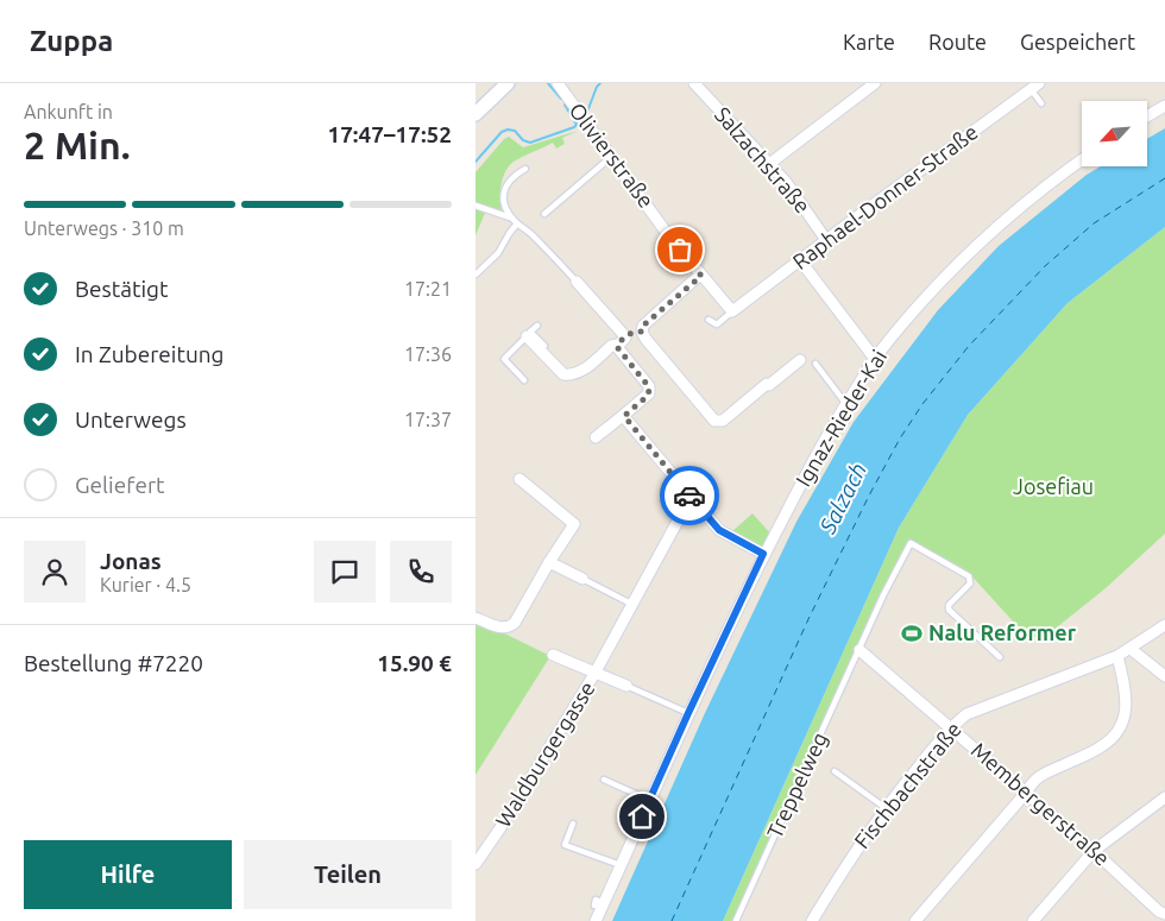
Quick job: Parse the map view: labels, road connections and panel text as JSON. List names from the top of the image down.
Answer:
{
  "streets": {
    "street": [
      "Olivierstraße",
      "Salzachstraße",
      "Raphael-Donner-Straße",
      "Ignaz-Rieder-Kai",
      "Waldburgergasse",
      "Fischbachstraße",
      "Membergerstraße"
    ],
    "lane": ["Treppelweg"]
  },
  "crossings": [
    ["Olivierstraße", "Raphael-Donner-Straße"],
    ["Salzachstraße", "Raphael-Donner-Straße"],
    ["Treppelweg", "Membergerstraße"],
    ["Fischbachstraße", "Membergerstraße"]
  ],
  "water": ["Salzach"],
  "parks": ["Josefiau"],
  "places": {
    "sports": ["Nalu Reformer"]
  },
  "north": "bottom left",
  "page": {
    "header": "Zuppa",
    "nav": ["Karte", "Route", "Gespeichert"],
    "heading": ["2 Min.", "Ankunft in", "17:47–17:52"],
    "panel": [
      "Jonas",
      "Kurier · 4.5",
      "Bestellung #7220",
      "15.90 €"
    ],
    "bar": "Unterwegs · 310 m",
    "list": [
      ["Bestätigt", "17:21"],
      ["In Zubereitung", "17:36"],
      ["Unterwegs", "17:37"],
      "Geliefert"
    ],
    "buttons": ["Hilfe", "Teilen"]
  }
}
